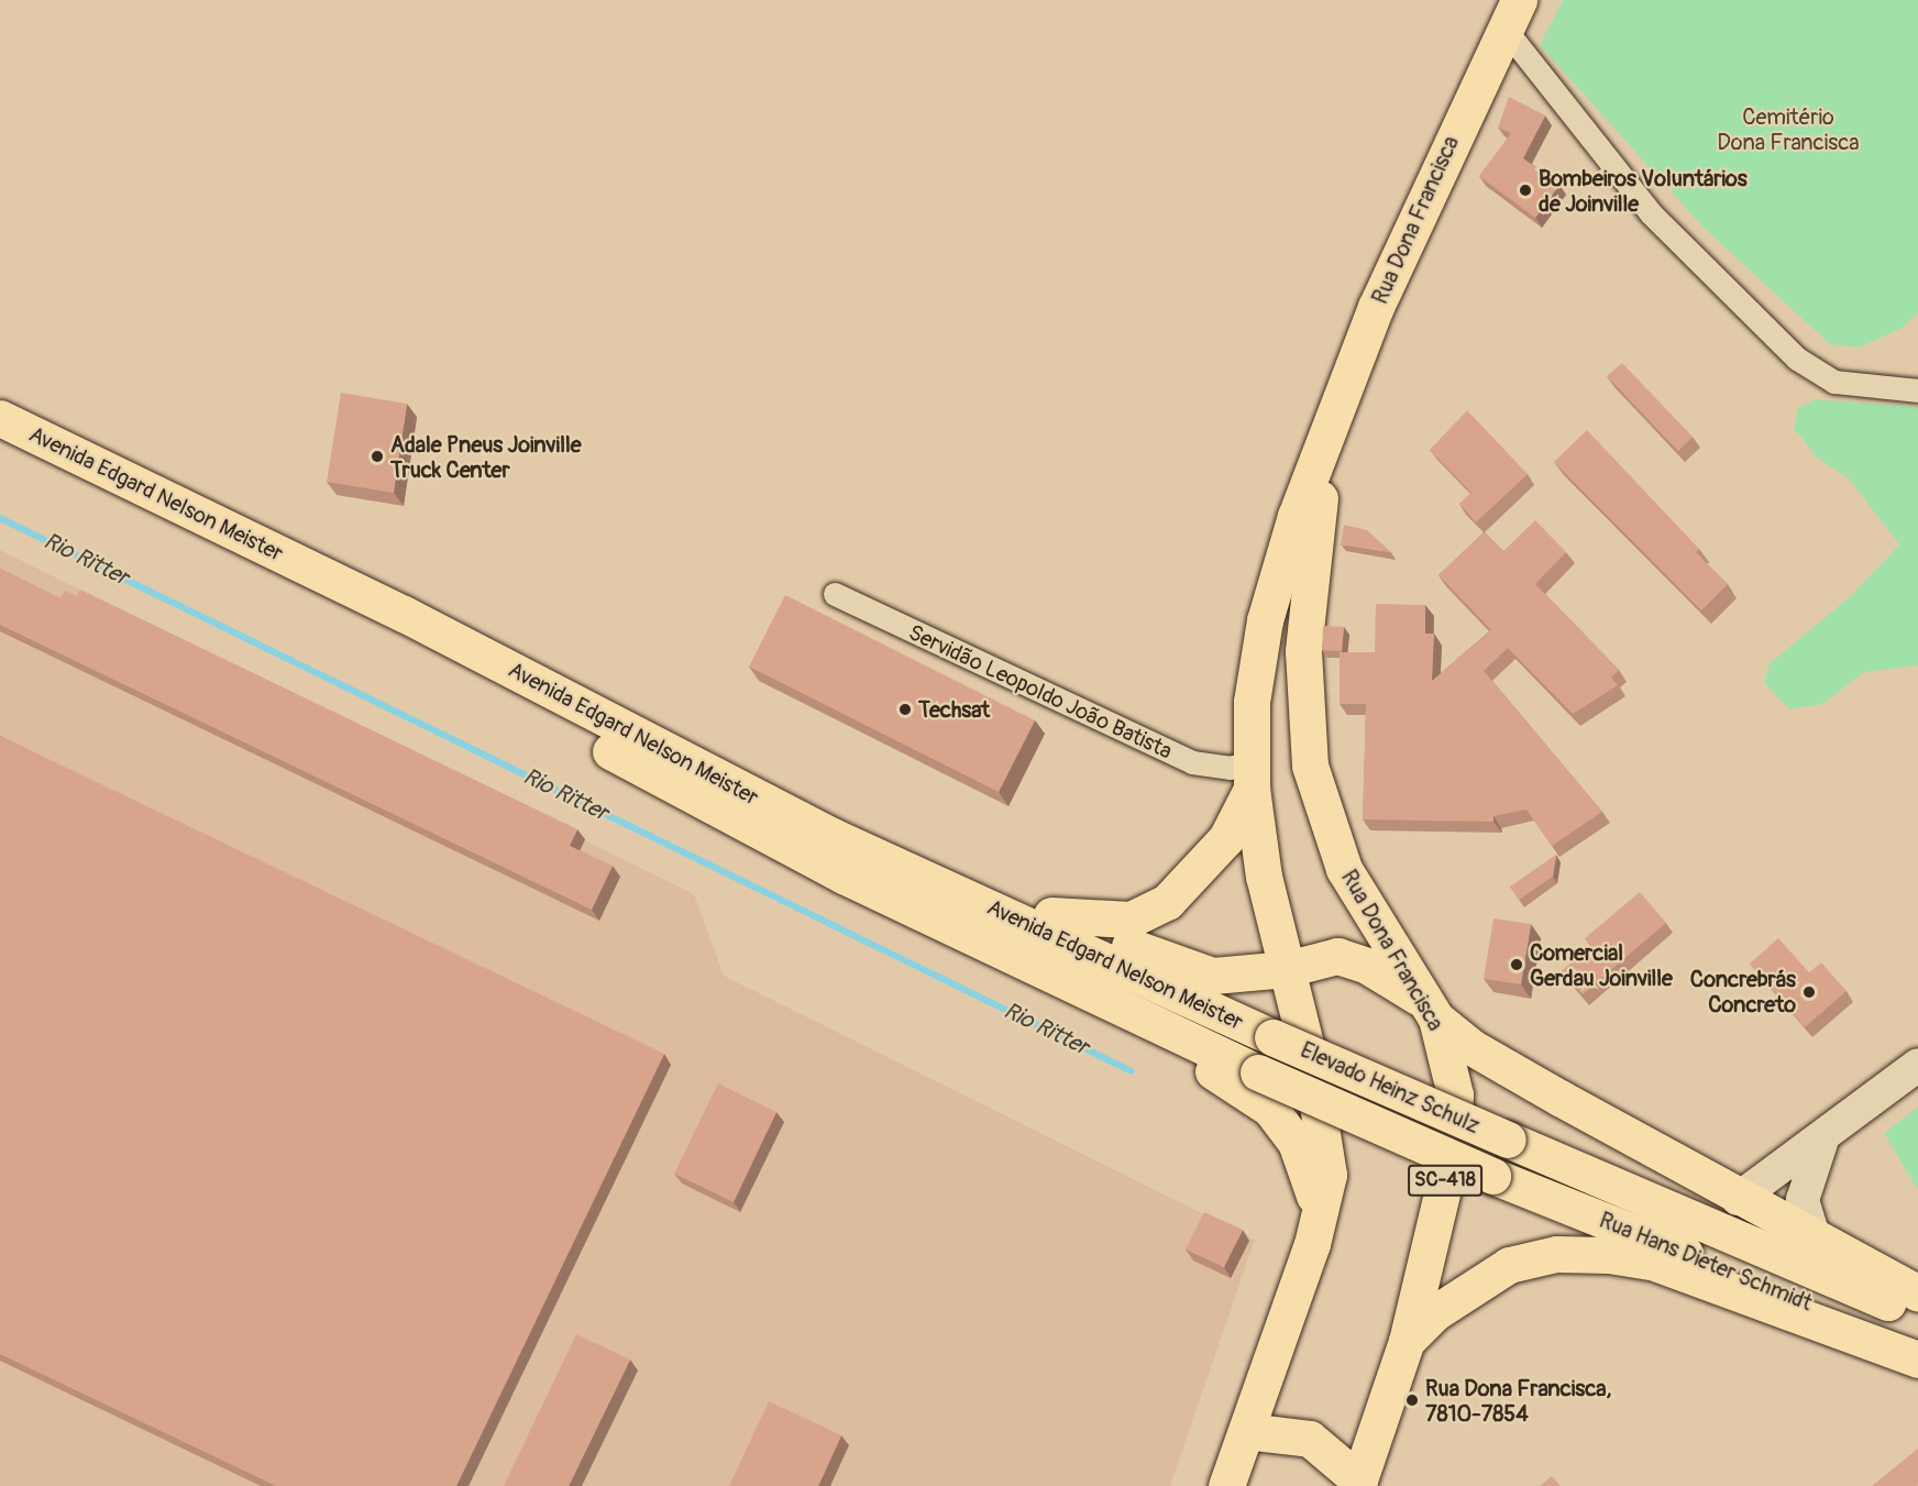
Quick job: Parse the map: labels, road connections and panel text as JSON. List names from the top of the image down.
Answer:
{
  "streets": {
    "main road": [
      "Rua Dona Francisca",
      "Avenida Edgard Nelson Meister",
      "Elevado Heinz Schulz",
      "SC-418",
      "Rua Hans Dieter Schmidt"
    ],
    "street": ["Servidão Leopoldo João Batista"]
  },
  "crossings": [
    ["Rua Dona Francisca", "Servidão Leopoldo João Batista"],
    ["Avenida Edgard Nelson Meister", "Elevado Heinz Schulz"],
    ["Elevado Heinz Schulz", "Rua Hans Dieter Schmidt"]
  ],
  "water": ["Rio Ritter"],
  "parks": ["Cemitério Dona Francisca"],
  "places": [
    "Bombeiros Voluntários de Joinville",
    "Adale Pneus Joinville Truck Center",
    "Techsat",
    "Comercial Gerdau Joinville",
    "Concrebrás Concreto",
    "Rua Dona Francisca, 7810-7854"
  ]
}
